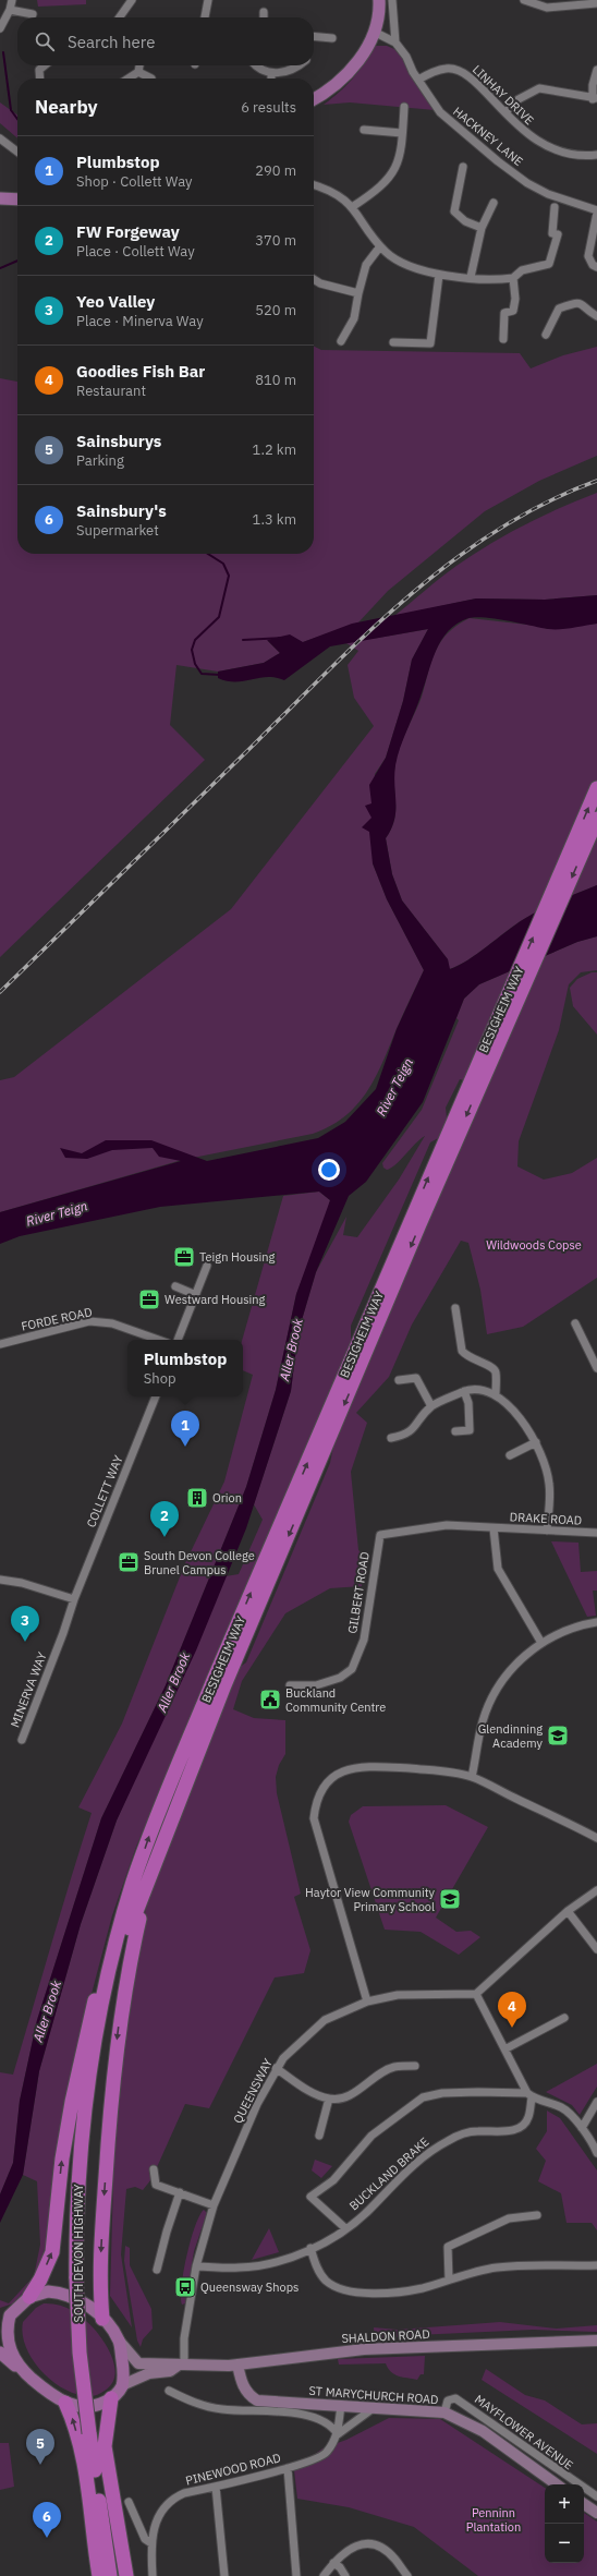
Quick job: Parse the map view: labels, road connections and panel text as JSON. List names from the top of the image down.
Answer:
{
  "streets": {
    "highway": ["BESIGHEIM WAY", "SOUTH DEVON HIGHWAY"],
    "street": [
      "LINHAY DRIVE",
      "HACKNEY LANE",
      "FORDE ROAD",
      "COLLETT WAY",
      "DRAKE ROAD",
      "GILBERT ROAD",
      "MINERVA WAY",
      "QUEENSWAY",
      "BUCKLAND BRAKE",
      "SHALDON ROAD",
      "ST MARYCHURCH ROAD",
      "MAYFLOWER AVENUE",
      "PINEWOOD ROAD"
    ]
  },
  "crossings": [
    ["LINHAY DRIVE", "HACKNEY LANE"],
    ["BESIGHEIM WAY", "SOUTH DEVON HIGHWAY"],
    ["COLLETT WAY", "MINERVA WAY"],
    ["DRAKE ROAD", "GILBERT ROAD"],
    ["QUEENSWAY", "BUCKLAND BRAKE"],
    ["QUEENSWAY", "SHALDON ROAD"],
    ["SHALDON ROAD", "ST MARYCHURCH ROAD"],
    ["ST MARYCHURCH ROAD", "MAYFLOWER AVENUE"],
    ["ST MARYCHURCH ROAD", "PINEWOOD ROAD"]
  ],
  "water": ["River Teign", "Aller Brook"],
  "parks": ["Wildwoods Copse", "Penninn Plantation"],
  "places": {
    "office": ["Teign Housing", "Westward Housing", "South Devon College Brunel Campus"],
    "building": ["Orion"],
    "public building": ["Buckland Community Centre"],
    "school or university": ["Glendinning Academy", "Haytor View Community Primary School"],
    "bus stop": ["Queensway Shops"]
  },
  "page": {
    "search": "Search here",
    "heading": ["Nearby", "6 results"],
    "list": [
      {
        "mark": "1",
        "name": "Plumbstop",
        "note": "Shop · Collett Way",
        "value": "290 m"
      },
      {
        "mark": "2",
        "name": "FW Forgeway",
        "note": "Place · Collett Way",
        "value": "370 m"
      },
      {
        "mark": "3",
        "name": "Yeo Valley",
        "note": "Place · Minerva Way",
        "value": "520 m"
      },
      {
        "mark": "4",
        "name": "Goodies Fish Bar",
        "note": "Restaurant",
        "value": "810 m"
      },
      {
        "mark": "5",
        "name": "Sainsburys",
        "note": "Parking",
        "value": "1.2 km"
      },
      {
        "mark": "6",
        "name": "Sainsbury's",
        "note": "Supermarket",
        "value": "1.3 km"
      }
    ],
    "popup": ["Plumbstop", "Shop"],
    "pins": [
      "1",
      "2",
      "3",
      "4",
      "5",
      "6"
    ],
    "map_buttons": ["+", "−"]
  }
}
